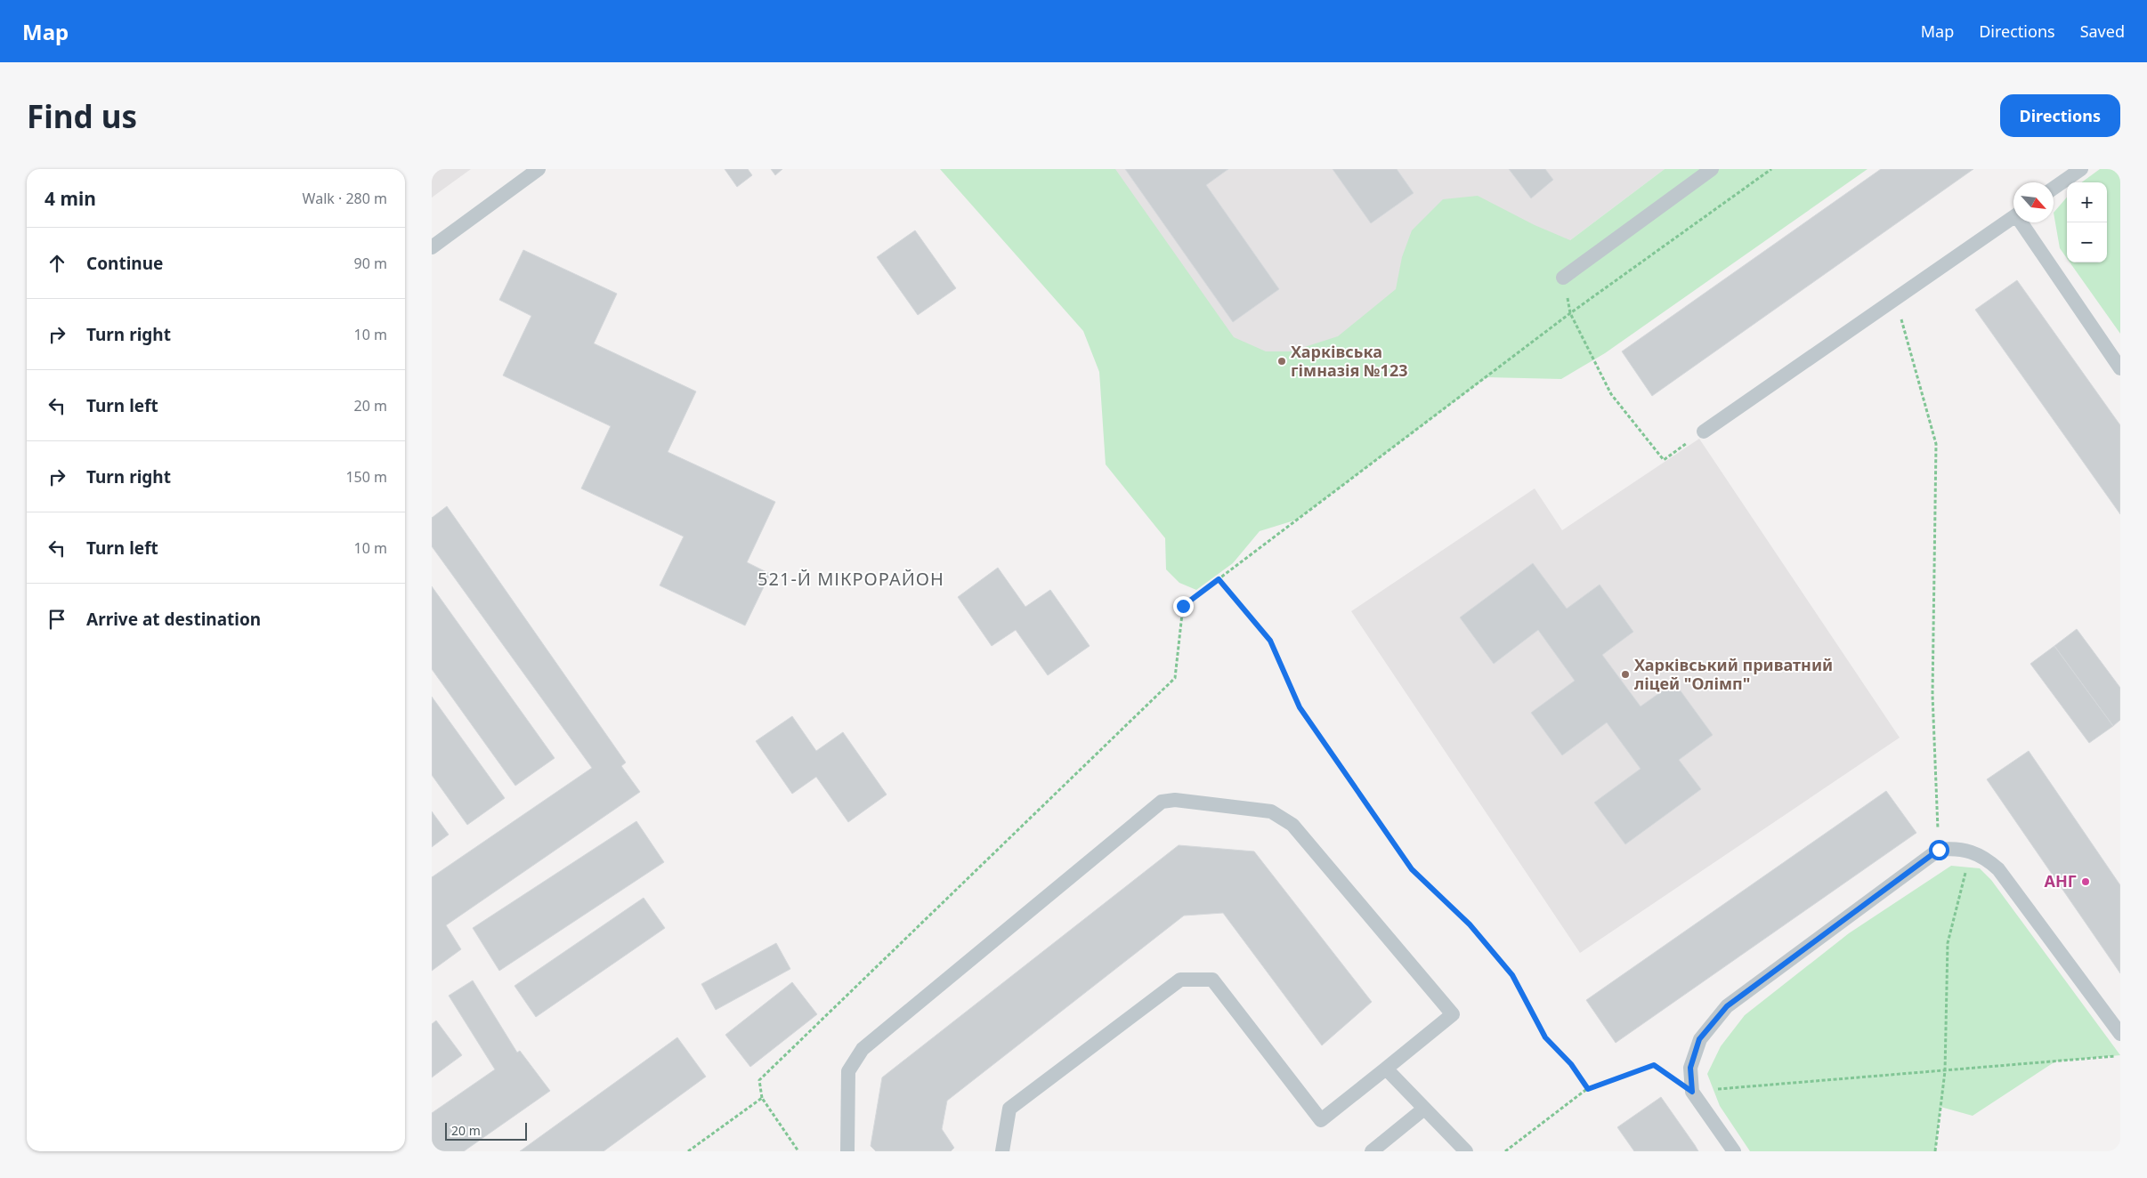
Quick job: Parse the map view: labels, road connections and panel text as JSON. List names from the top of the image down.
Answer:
{
  "districts": ["521-Й МІКРОРАЙОН"],
  "places": ["Харківська гімназія №123", "Харківський приватний ліцей \"Олімп\"", "АНГ"],
  "scale_bar": "20 m",
  "north": "bottom right",
  "page": {
    "header": "Map",
    "nav": ["Map", "Directions", "Saved"],
    "buttons": "Directions",
    "title": "Find us",
    "heading": ["4 min", "Walk · 280 m"],
    "map_buttons": ["+", "−"],
    "list": [
      ["Continue", "90 m"],
      ["Turn right", "10 m"],
      ["Turn left", "20 m"],
      ["Turn right", "150 m"],
      ["Turn left", "10 m"],
      "Arrive at destination"
    ],
    "scale": "20 m"
  }
}
